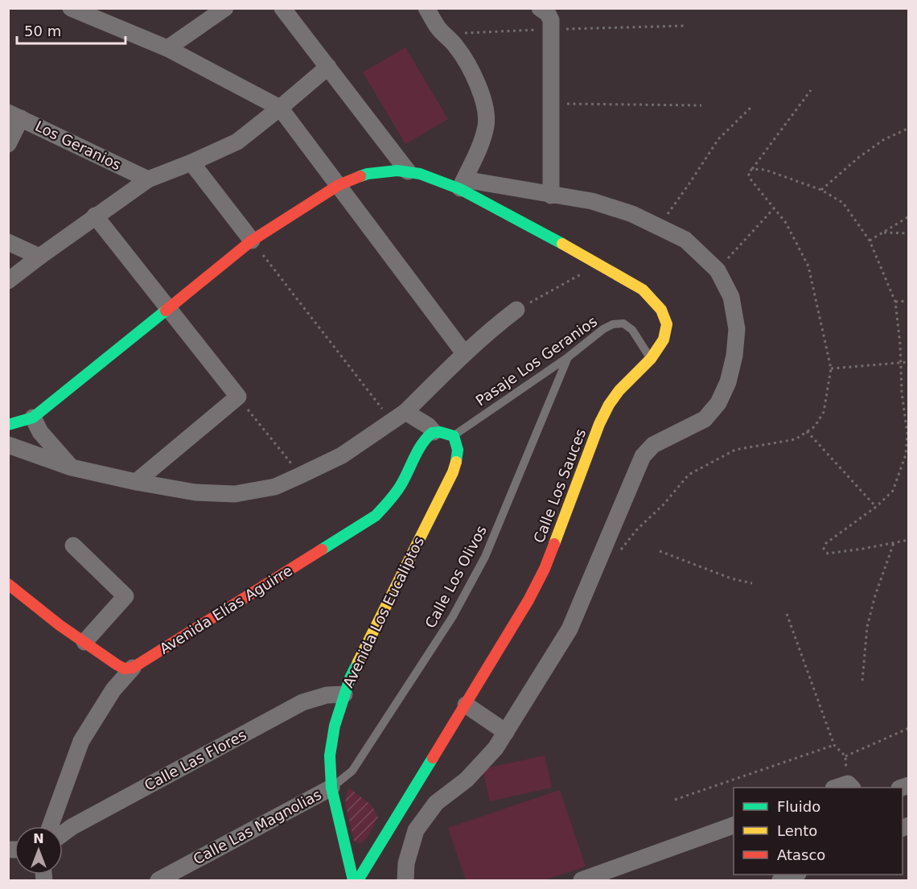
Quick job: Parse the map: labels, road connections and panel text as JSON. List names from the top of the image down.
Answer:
{
  "streets": {
    "street": [
      "Los Geranios",
      "Calle Los Sauces",
      "Avenida Elías Aguirre",
      "Avenida Los Eucaliptos",
      "Calle Las Flores",
      "Calle Las Magnolias"
    ],
    "lane": ["Pasaje Los Geranios", "Calle Los Olivos"]
  },
  "crossings": [
    ["Pasaje Los Geranios", "Calle Los Sauces"],
    ["Pasaje Los Geranios", "Calle Los Olivos"],
    ["Pasaje Los Geranios", "Avenida Los Eucaliptos"],
    ["Calle Los Olivos", "Avenida Los Eucaliptos"],
    ["Calle Los Olivos", "Calle Las Magnolias"],
    ["Avenida Los Eucaliptos", "Calle Las Flores"],
    ["Avenida Los Eucaliptos", "Calle Las Magnolias"]
  ],
  "legend": ["Fluido", "Lento", "Atasco"],
  "scale_bar": "50 m",
  "north": "top"
}
